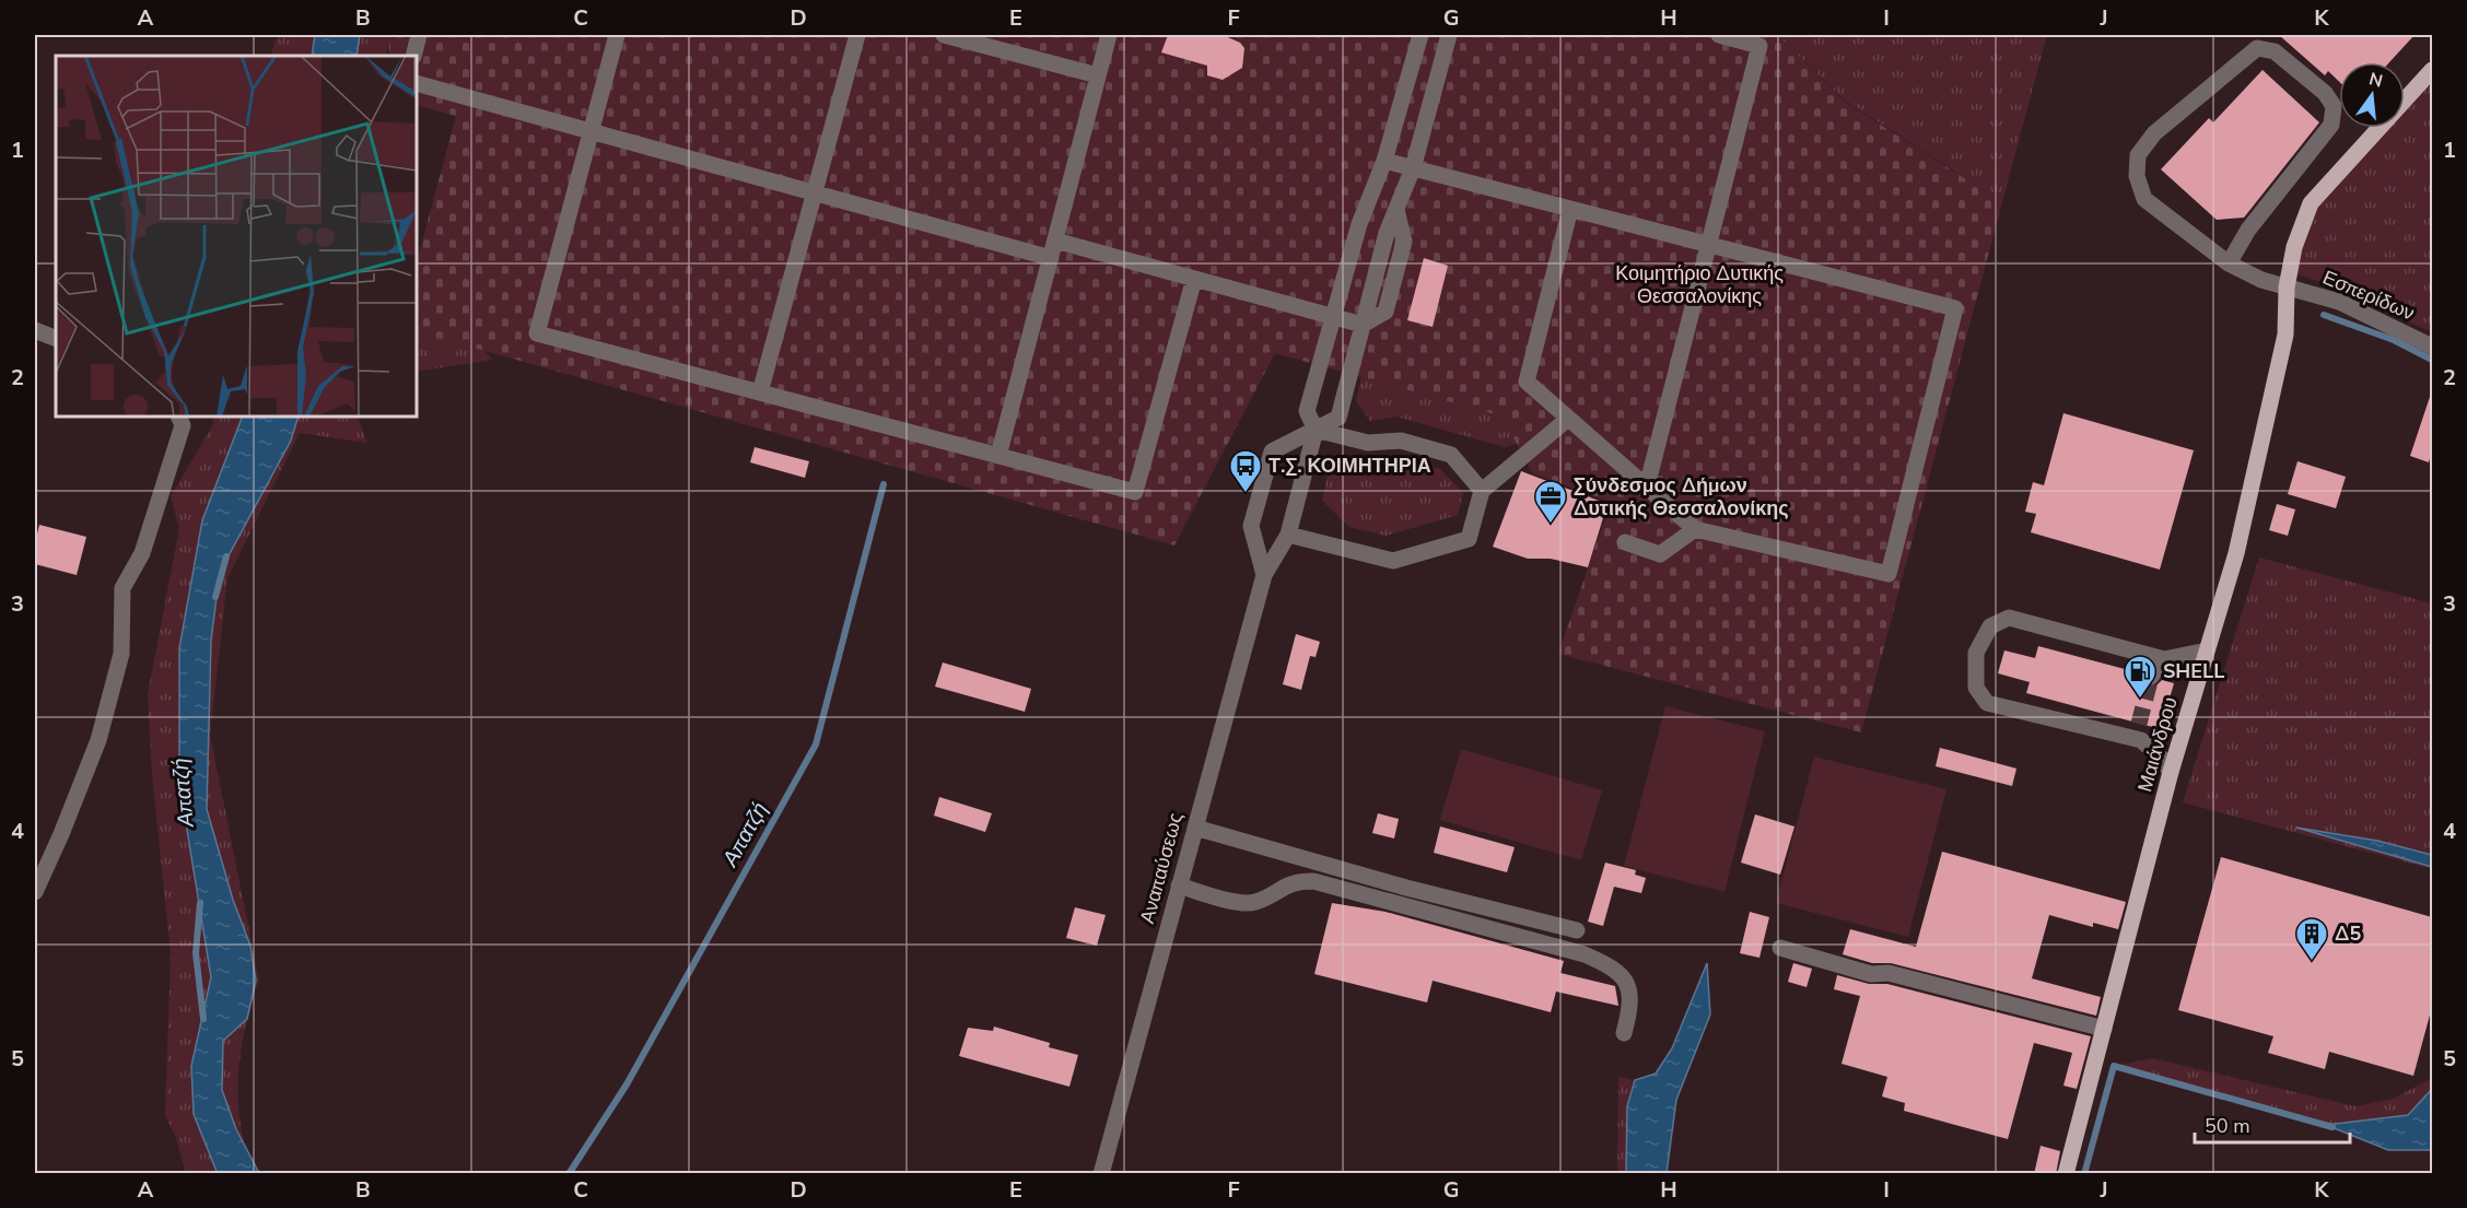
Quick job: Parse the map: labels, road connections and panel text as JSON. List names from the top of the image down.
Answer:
{
  "streets": {
    "main road": ["Μαιάνδρου"],
    "street": ["Εσπερίδων", "Αναπαύσεως"]
  },
  "crossings": [
    ["Εσπερίδων", "Μαιάνδρου"]
  ],
  "water": ["Απατζή"],
  "parks": ["Κοιμητήριο Δυτικής Θεσσαλονίκης"],
  "places": {
    "bus stop": ["Τ.Σ. ΚΟΙΜΗΤΗΡΙΑ"],
    "office": ["Σύνδεσμος Δήμων Δυτικής Θεσσαλονίκης"],
    "fuel station": ["SHELL"],
    "building": ["Δ5"]
  },
  "scale_bar": "50 m",
  "north": "top",
  "grid": {
    "columns": [
      "A",
      "B",
      "C",
      "D",
      "E",
      "F",
      "G",
      "H",
      "I",
      "J",
      "K"
    ],
    "rows": [
      "1",
      "2",
      "3",
      "4",
      "5"
    ]
  }
}
